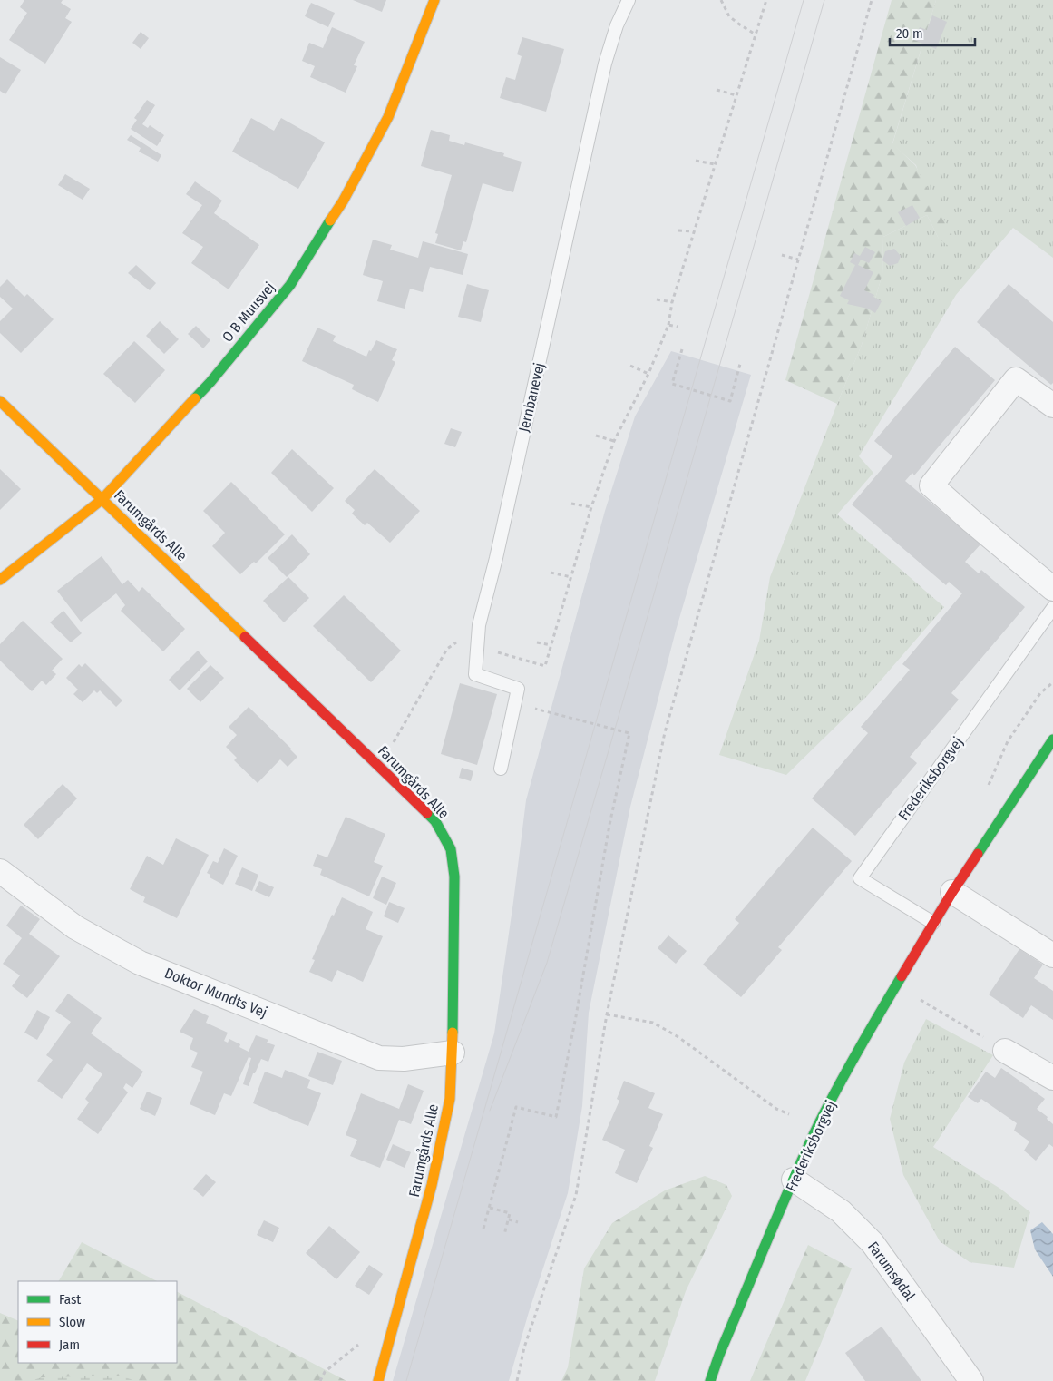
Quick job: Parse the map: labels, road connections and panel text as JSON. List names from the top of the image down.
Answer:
{
  "streets": {
    "street": [
      "O B Muusvej",
      "Farumgårds Alle",
      "Frederiksborgvej",
      "Doktor Mundts Vej",
      "Farumsødal"
    ],
    "lane": ["Jernbanevej"]
  },
  "crossings": [
    ["O B Muusvej", "Farumgårds Alle"],
    ["Farumgårds Alle", "Doktor Mundts Vej"],
    ["Frederiksborgvej", "Farumsødal"]
  ],
  "legend": ["Fast", "Slow", "Jam"],
  "scale_bar": "20 m"
}
